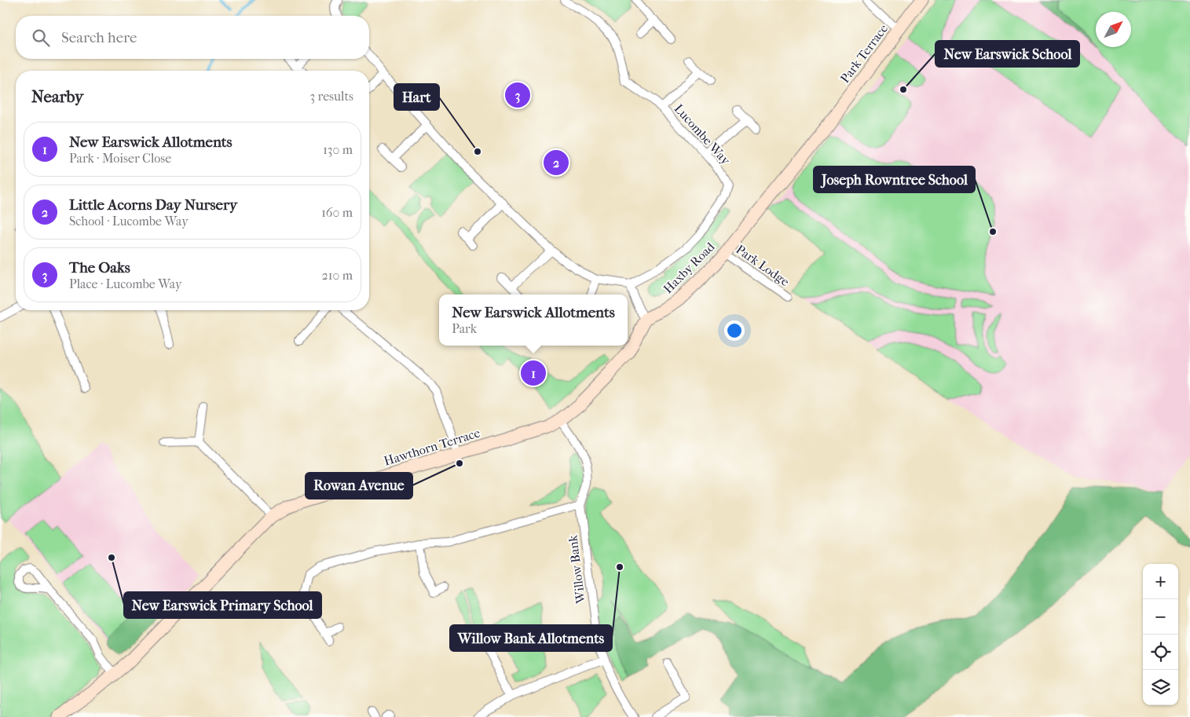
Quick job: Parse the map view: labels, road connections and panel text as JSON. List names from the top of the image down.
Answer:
{
  "streets": {
    "street": [
      "Park Terrace",
      "Lucombe Way",
      "Park Lodge",
      "Haxby Road",
      "Hawthorn Terrace",
      "Willow Bank"
    ]
  },
  "crossings": [
    ["Park Terrace", "Haxby Road"],
    ["Park Lodge", "Haxby Road"],
    ["Hawthorn Terrace", "Willow Bank"]
  ],
  "places": [
    "New Earswick School",
    "Hart",
    "Joseph Rowntree School",
    "Rowan Avenue",
    "New Earswick Primary School",
    "Willow Bank Allotments"
  ],
  "north": "top right",
  "page": {
    "search": "Search here",
    "heading": ["Nearby", "3 results"],
    "pins": ["3", "2", "1"],
    "list": [
      {
        "mark": "1",
        "name": "New Earswick Allotments",
        "note": "Park · Moiser Close",
        "value": "130 m"
      },
      {
        "mark": "2",
        "name": "Little Acorns Day Nursery",
        "note": "School · Lucombe Way",
        "value": "160 m"
      },
      {
        "mark": "3",
        "name": "The Oaks",
        "note": "Place · Lucombe Way",
        "value": "210 m"
      }
    ],
    "popup": ["New Earswick Allotments", "Park"],
    "map_buttons": ["+", "−"]
  }
}
